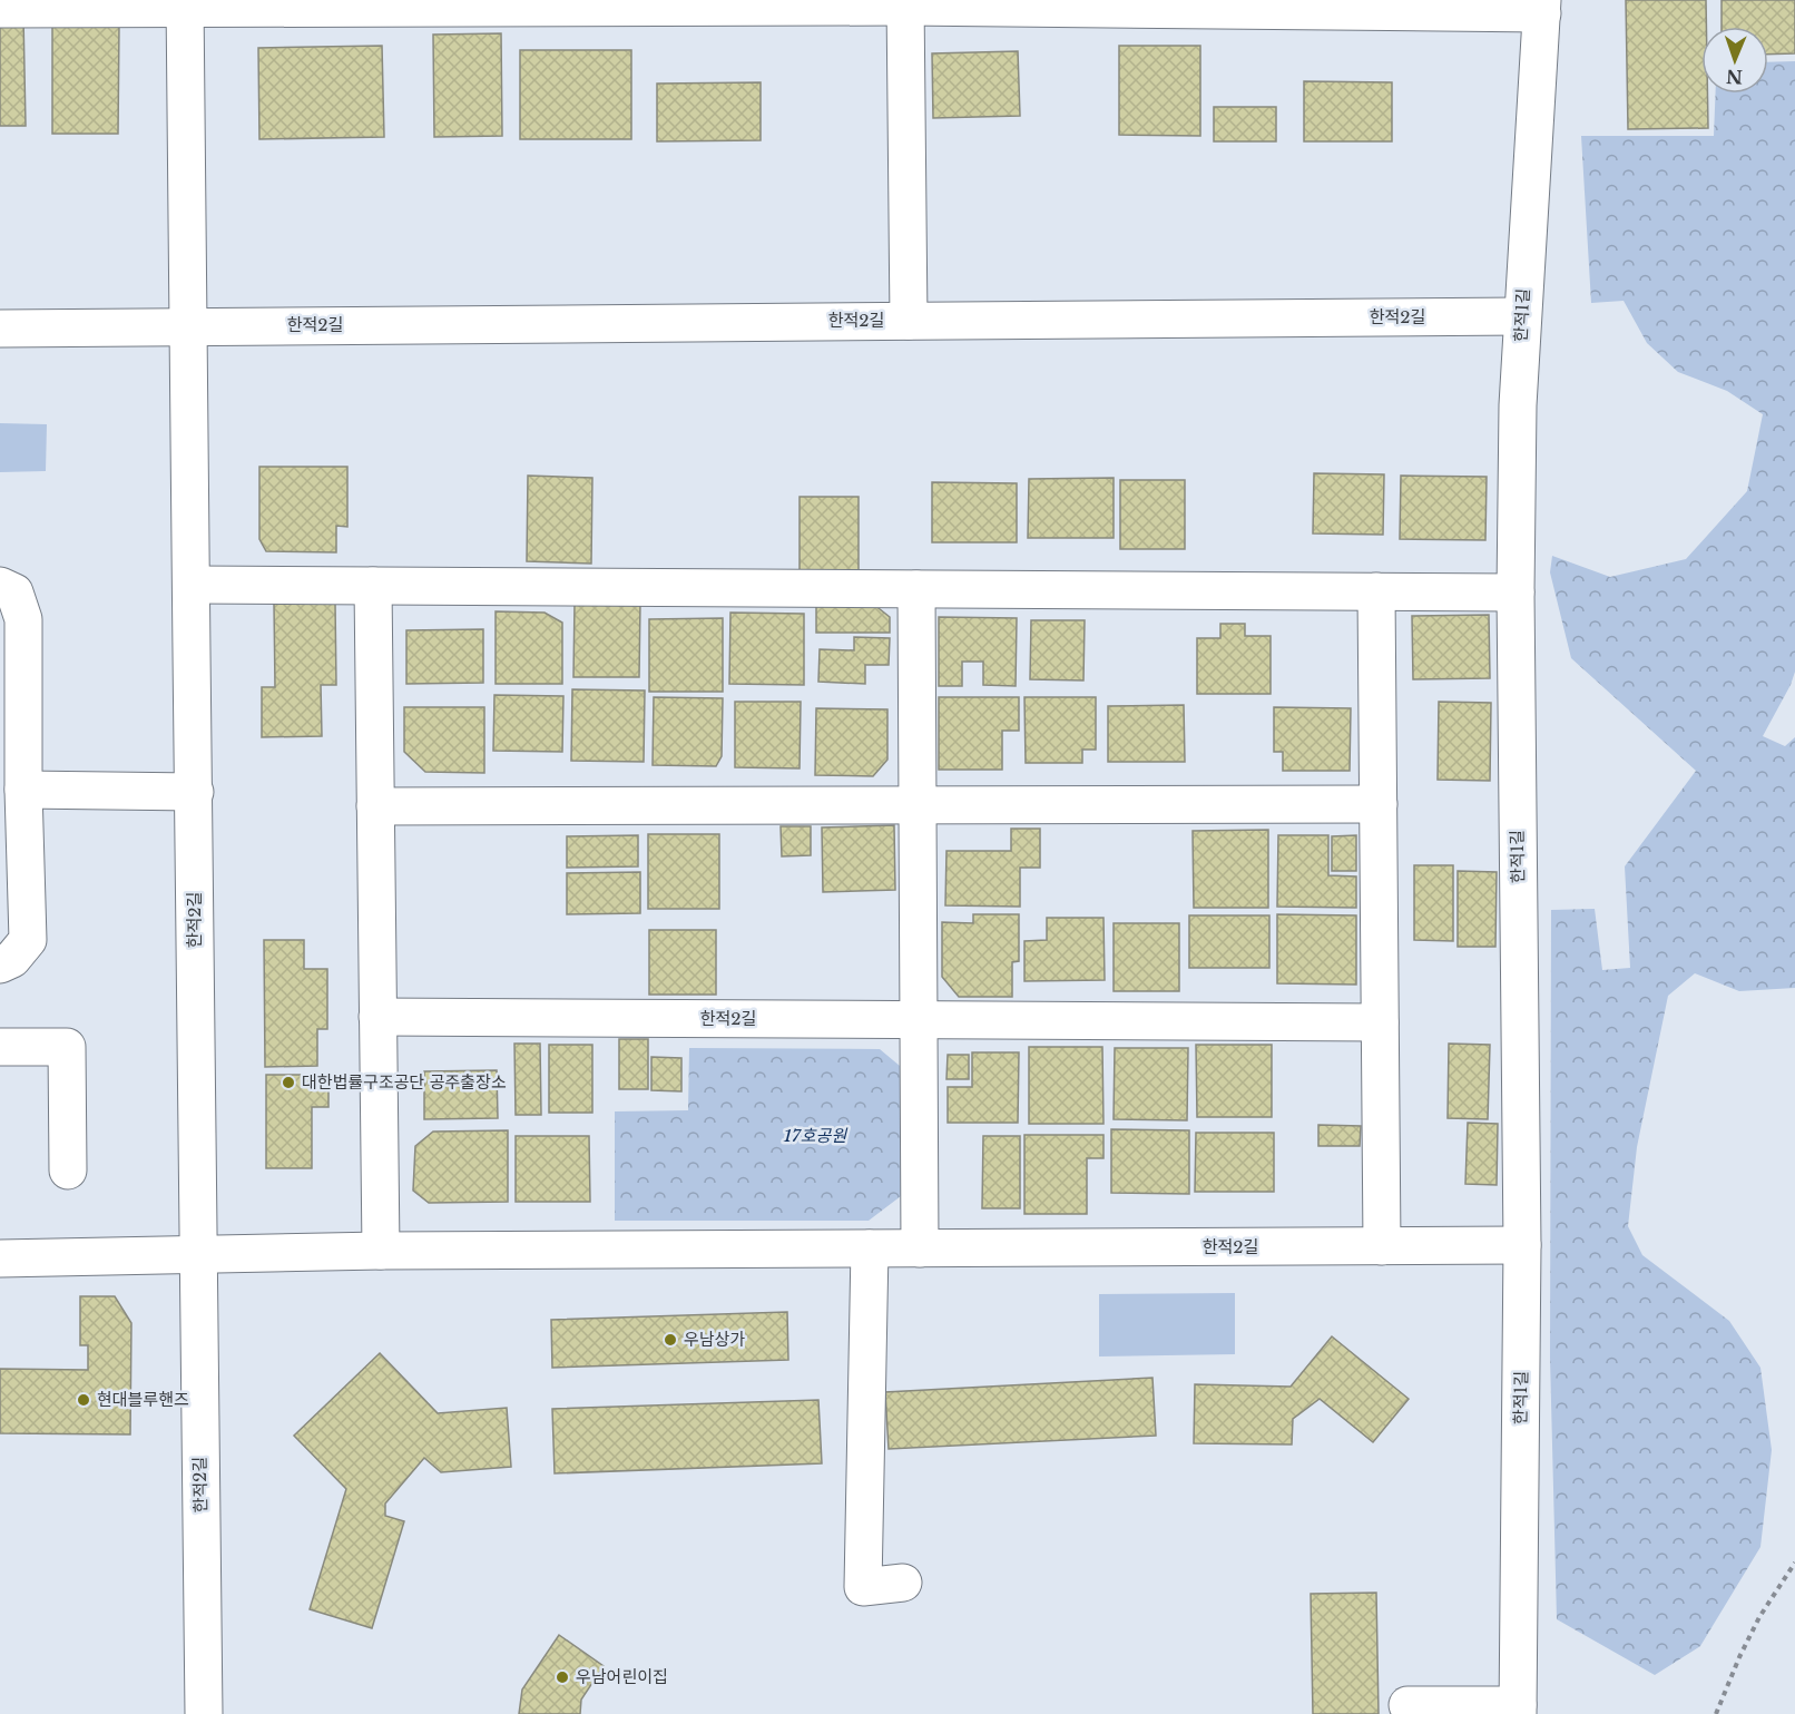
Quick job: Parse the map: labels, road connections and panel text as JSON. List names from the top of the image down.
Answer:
{
  "streets": {
    "street": ["한적1길", "한적2길"]
  },
  "crossings": [
    ["한적1길", "한적2길"]
  ],
  "parks": ["17호공원"],
  "places": [
    "대한법률구조공단 공주출장소",
    "우남상가",
    "현대블루핸즈",
    "우남어린이집"
  ],
  "north": "bottom"
}
